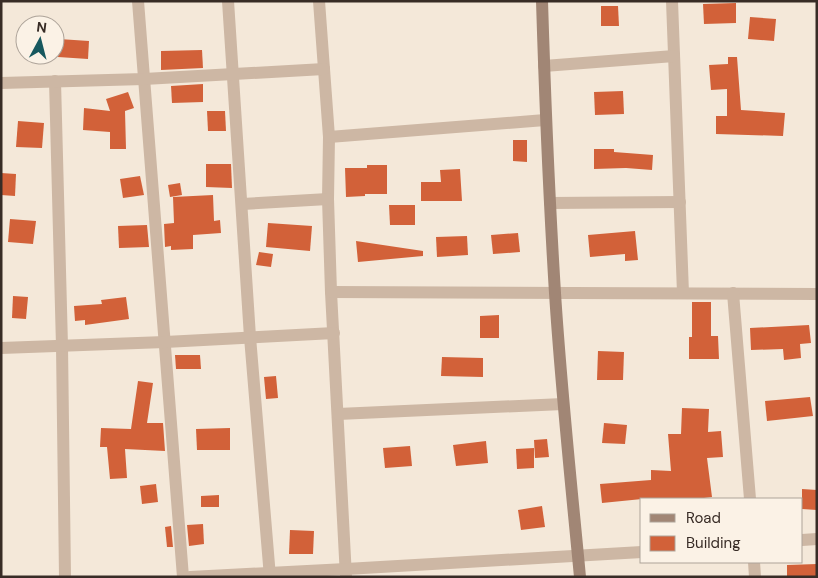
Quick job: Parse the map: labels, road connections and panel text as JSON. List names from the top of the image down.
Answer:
{
  "legend": ["Road", "Building"],
  "north": "top"
}
